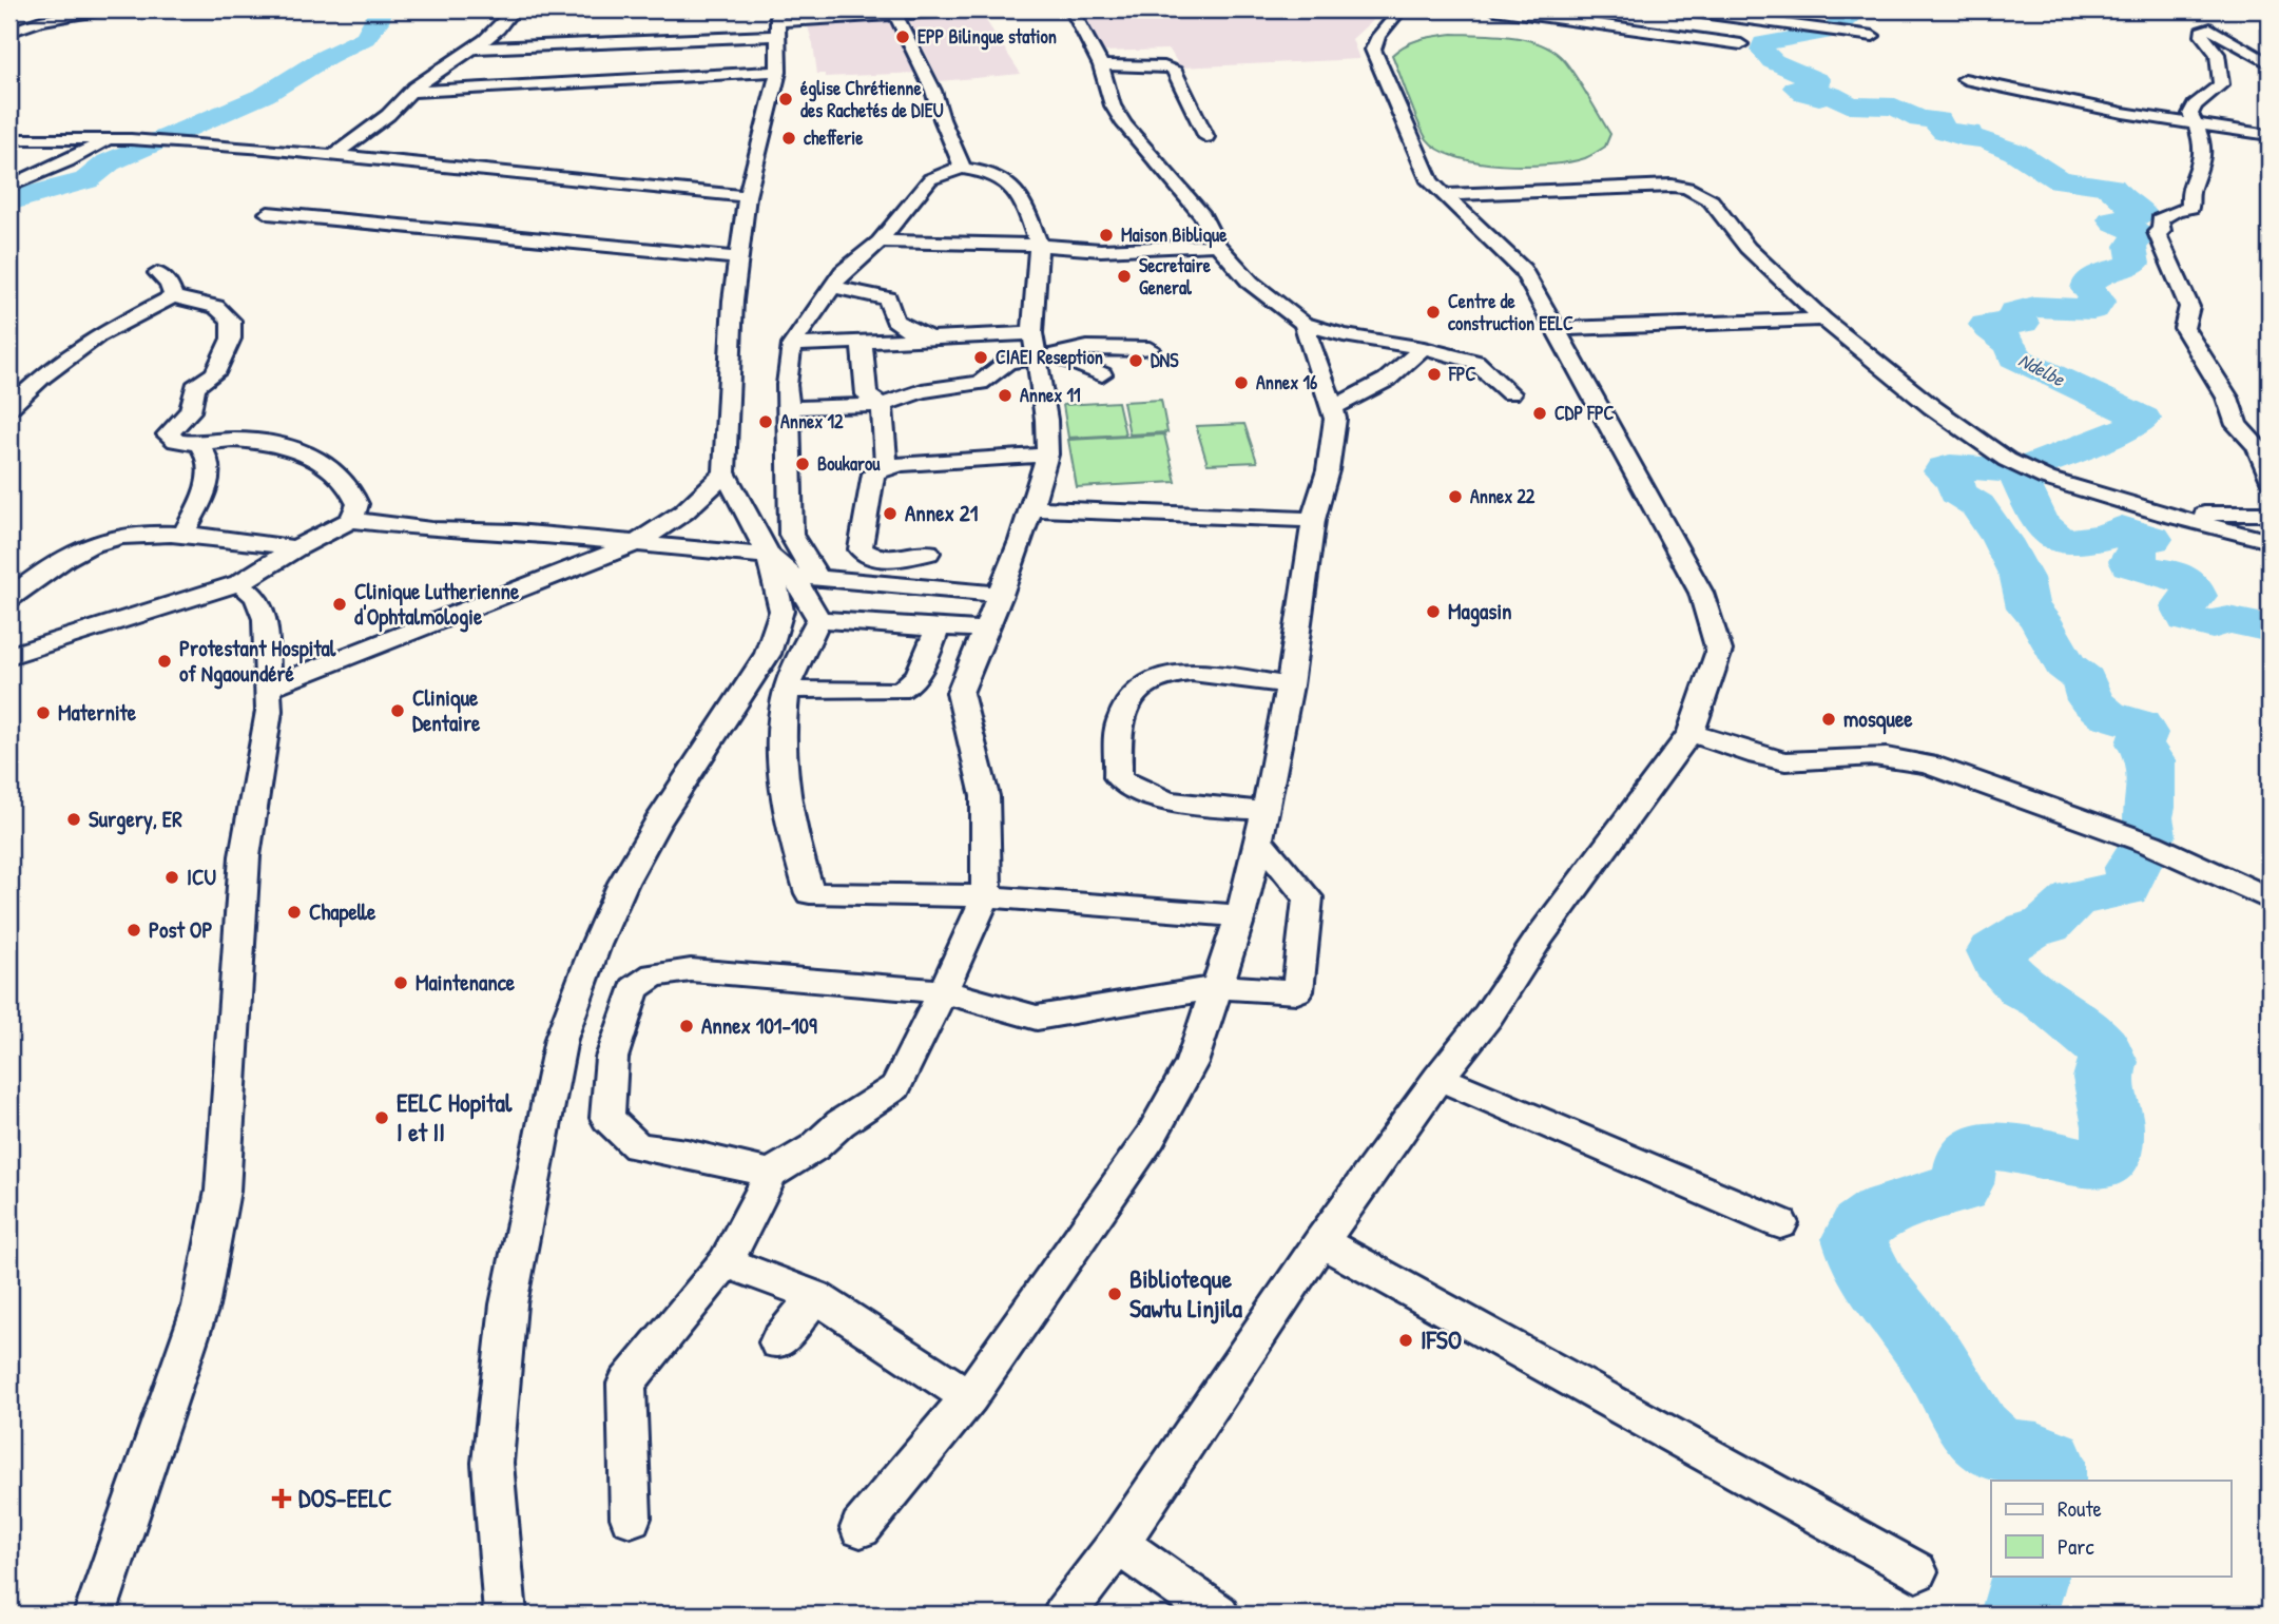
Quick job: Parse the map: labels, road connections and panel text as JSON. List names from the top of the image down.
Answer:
{
  "water": ["Ndelbe"],
  "places": {
    "other": [
      "EPP Bilingue station",
      "église Chrétienne des Rachetés de DIEU",
      "chefferie",
      "Maison Biblique",
      "Secretaire General",
      "Centre de construction EELC",
      "CIAEI Reseption",
      "DNS",
      "FPC",
      "Annex 16",
      "Annex 11",
      "CDP FPC",
      "Annex 12",
      "Boukarou",
      "Annex 22",
      "Annex 21",
      "Clinique Lutherienne d'Ophtalmologie",
      "Magasin",
      "Protestant Hospital of Ngaoundéré",
      "Clinique Dentaire",
      "Maternite",
      "mosquee",
      "Surgery, ER",
      "ICU",
      "Chapelle",
      "Post OP",
      "Maintenance",
      "Annex 101-109",
      "EELC Hopital I et II",
      "Biblioteque Sawtu Linjila",
      "IFSO"
    ],
    "health": ["DOS-EELC"]
  },
  "legend": ["Route", "Parc"]
}
